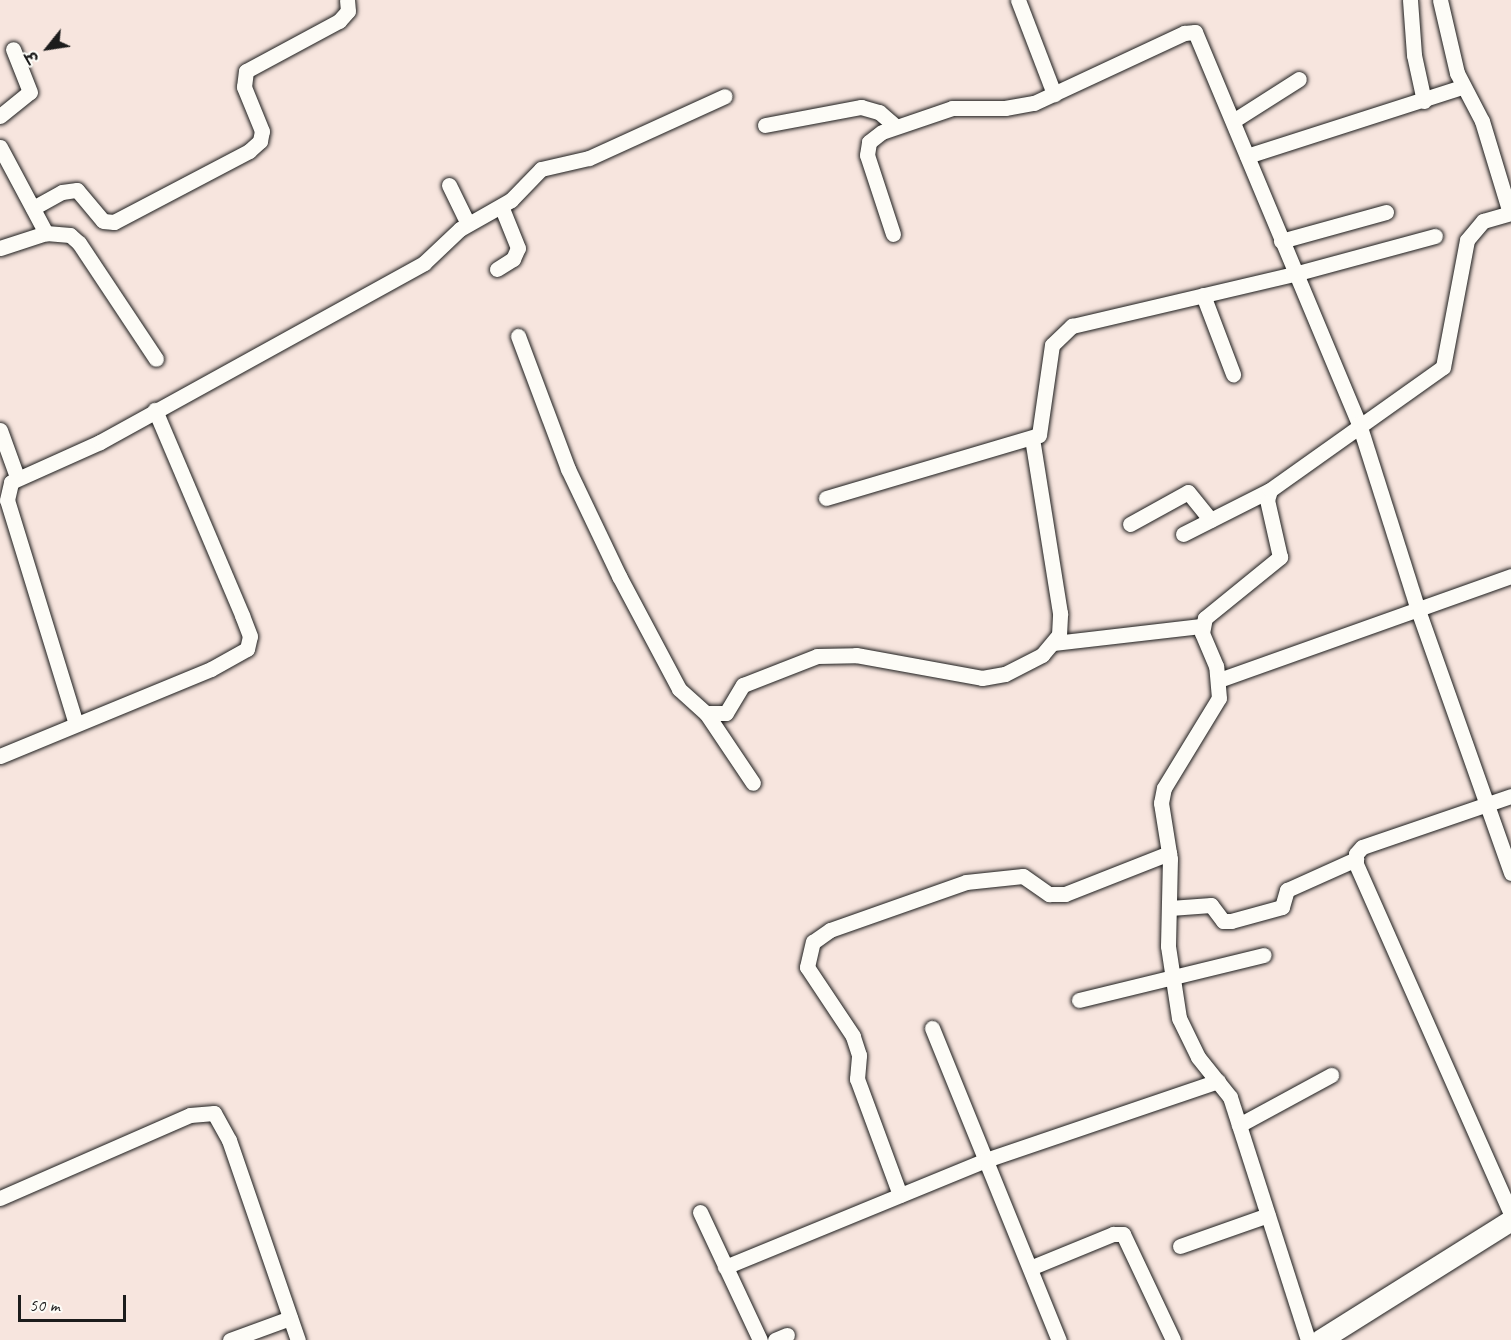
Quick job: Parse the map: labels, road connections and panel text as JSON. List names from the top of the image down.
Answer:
{
  "scale_bar": "50 m",
  "north": "bottom left"
}
